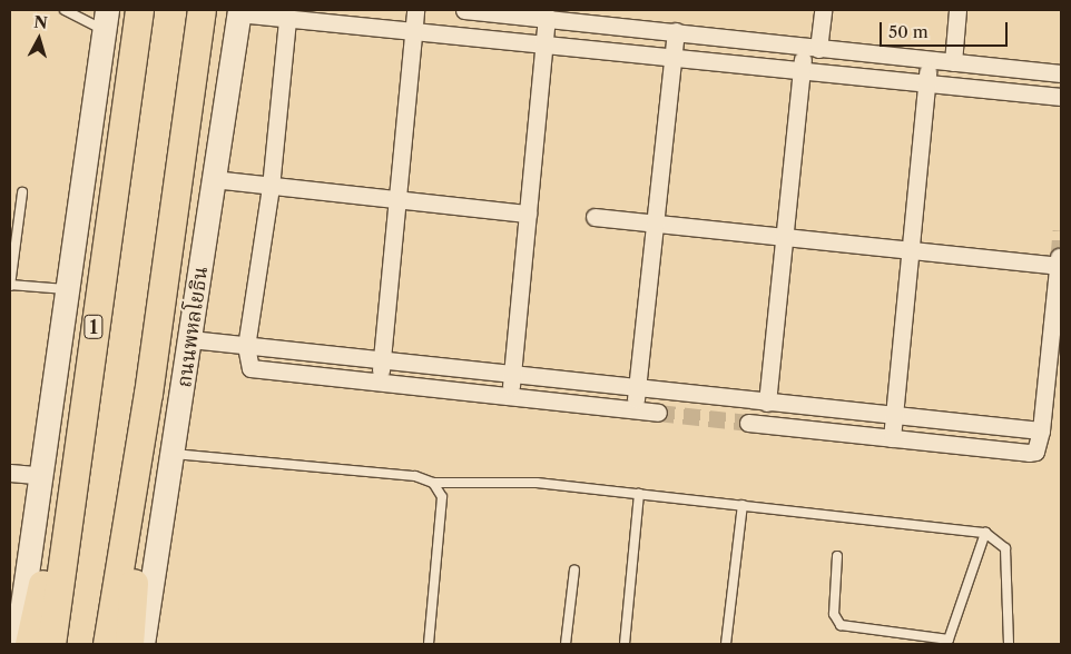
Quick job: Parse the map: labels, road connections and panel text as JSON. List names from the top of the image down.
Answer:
{
  "streets": {
    "highway": ["1", "ถนนพหลโยธิน"]
  },
  "scale_bar": "50 m",
  "north": "top"
}
